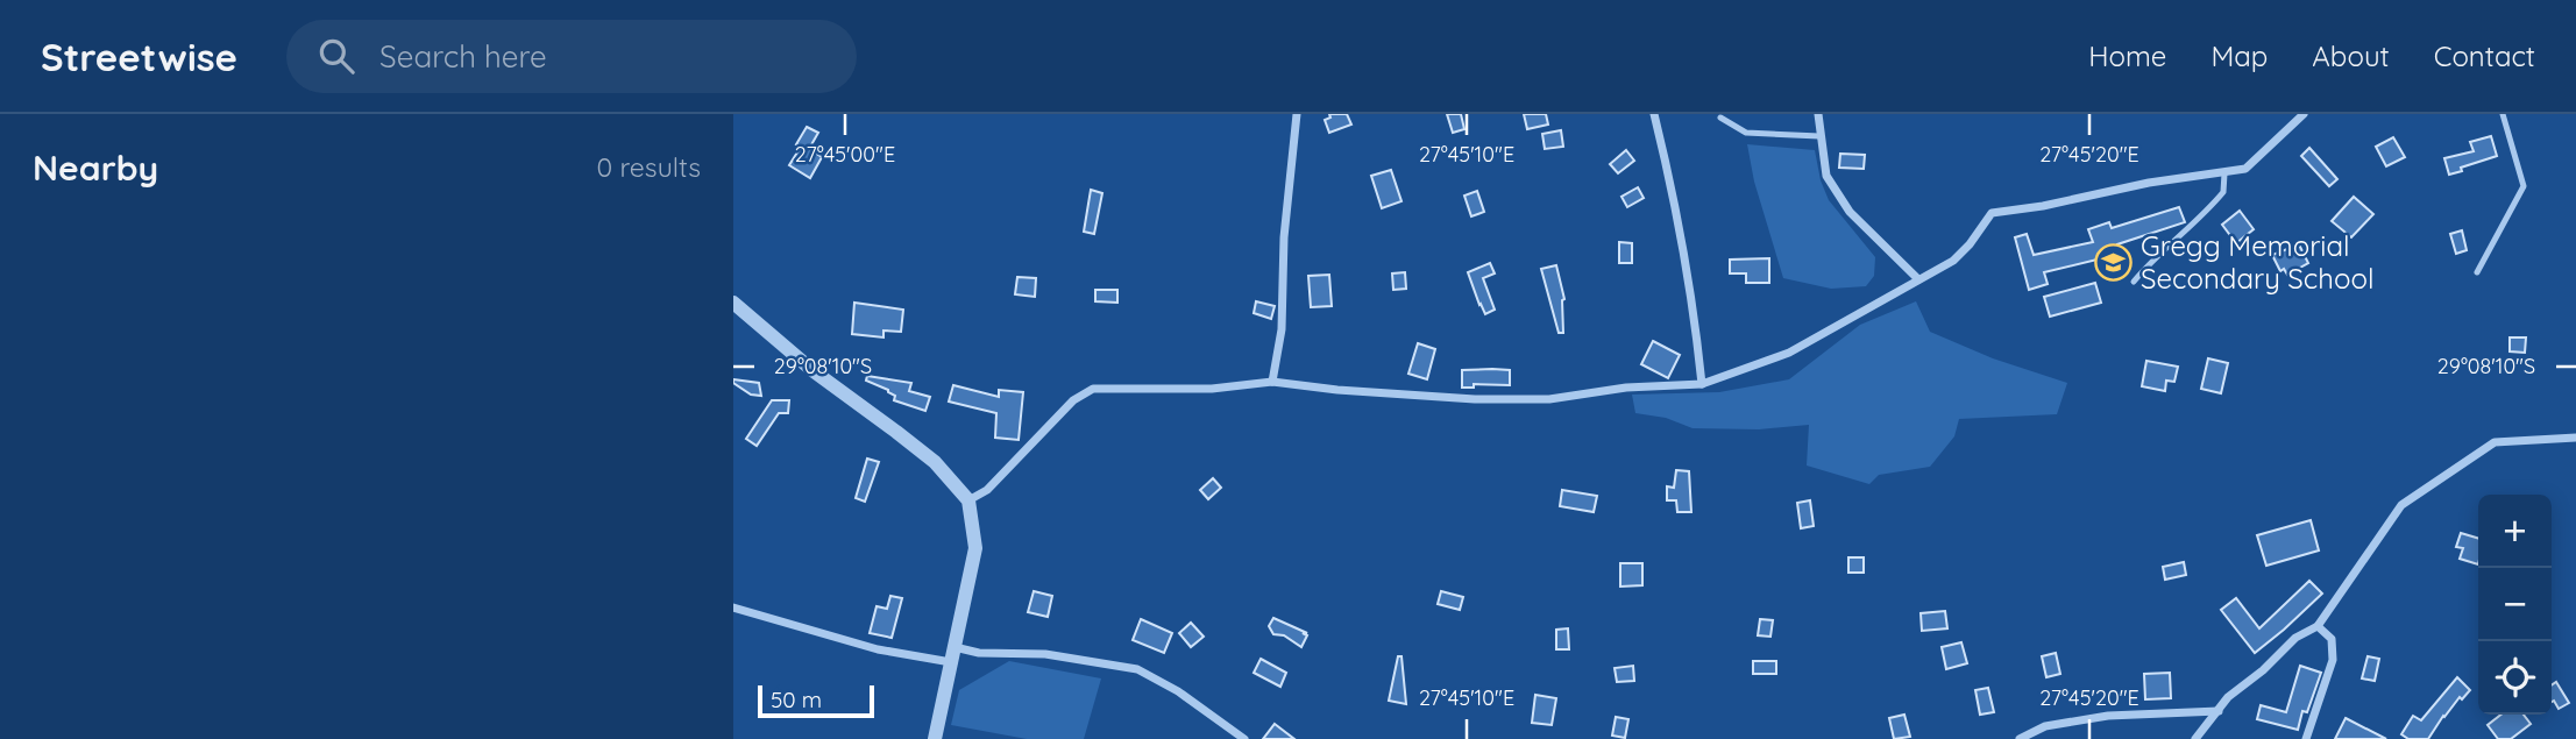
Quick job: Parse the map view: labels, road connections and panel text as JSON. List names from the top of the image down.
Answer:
{
  "places": {
    "school or university": ["Gregg Memorial Secondary School"]
  },
  "scale_bar": "50 m",
  "page": {
    "header": "Streetwise",
    "search": "Search here",
    "nav": [
      "Home",
      "Map",
      "About",
      "Contact"
    ],
    "heading": ["Nearby", "0 results"],
    "map_buttons": ["+", "−"],
    "scale": "50 m"
  },
  "coordinates": [
    "27°45'00\"E",
    "27°45'10\"E",
    "27°45'20\"E",
    "29°08'10\"S"
  ]
}
